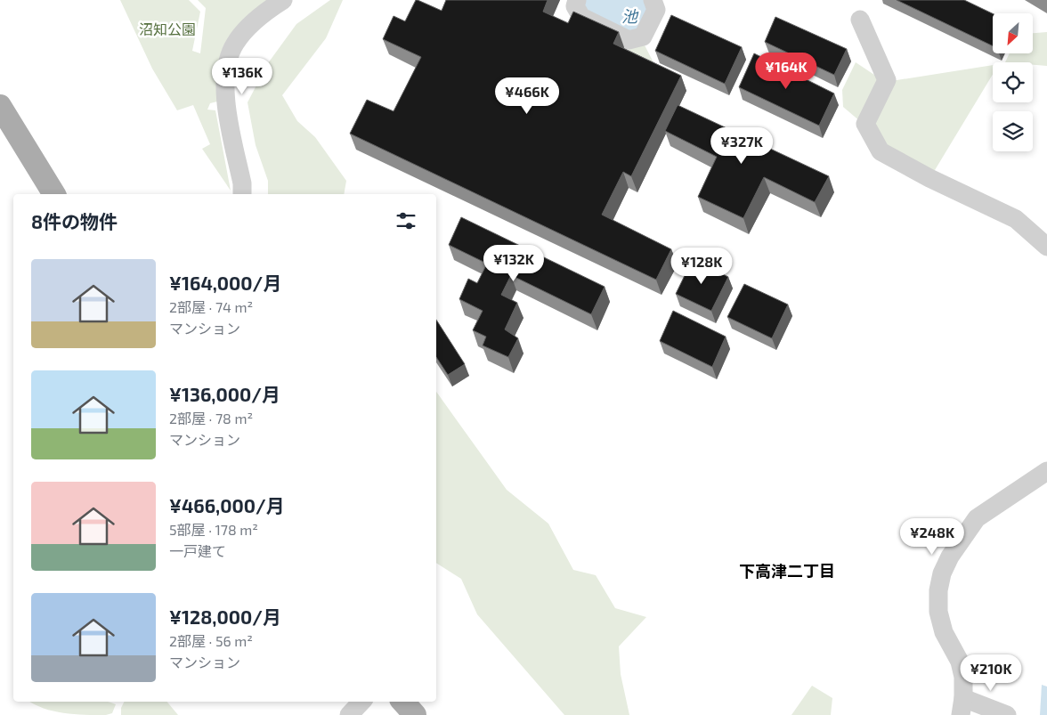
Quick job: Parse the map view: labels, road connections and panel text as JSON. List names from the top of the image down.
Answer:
{
  "districts": ["下高津二丁目"],
  "water": ["池"],
  "parks": ["沼知公園"],
  "north": "bottom left",
  "page": {
    "price": [
      "¥164K",
      "¥136K",
      "¥466K",
      "¥327K",
      "¥132K",
      "¥128K",
      "¥248K",
      "¥210K"
    ],
    "heading": "8件の物件",
    "list": [
      {
        "name": "¥164,000/月",
        "note": "2部屋 · 74 m² · マンション"
      },
      {
        "name": "¥136,000/月",
        "note": "2部屋 · 78 m² · マンション"
      },
      {
        "name": "¥466,000/月",
        "note": "5部屋 · 178 m² · 一戸建て"
      },
      {
        "name": "¥128,000/月",
        "note": "2部屋 · 56 m² · マンション"
      }
    ]
  }
}
